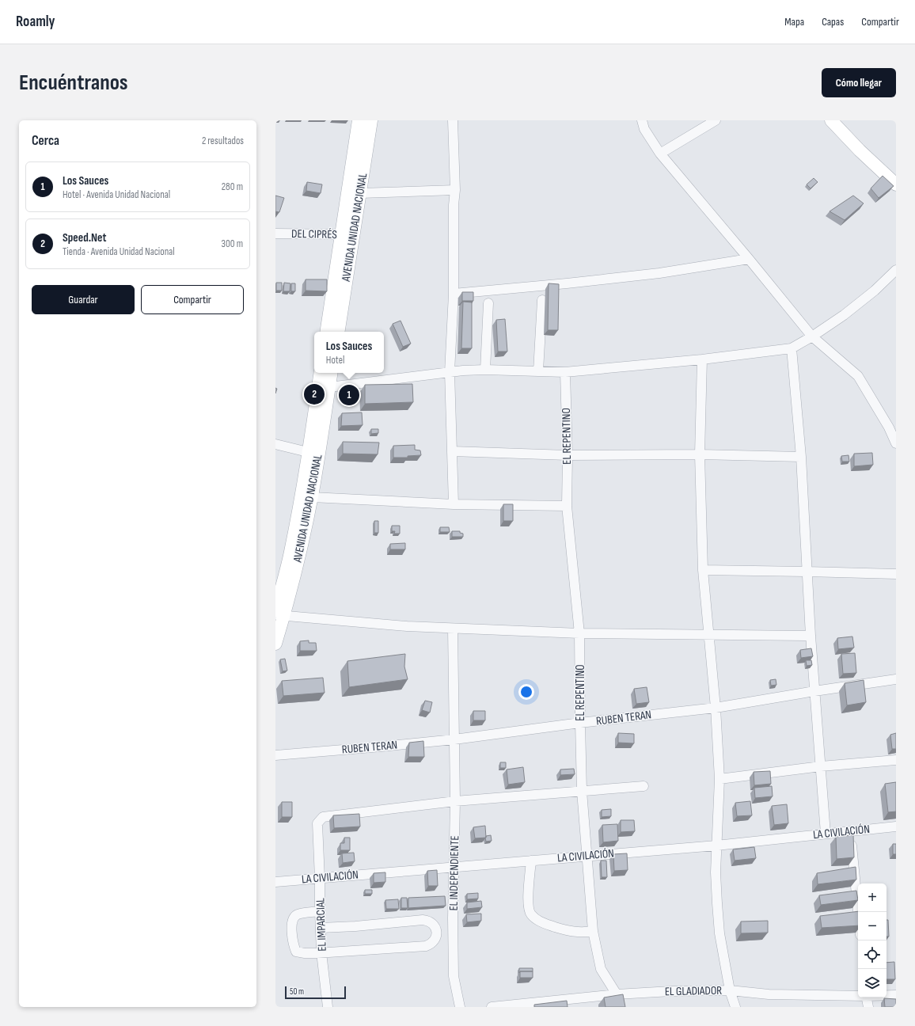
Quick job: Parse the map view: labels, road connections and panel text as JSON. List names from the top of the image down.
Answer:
{
  "streets": {
    "main road": ["AVENIDA UNIDAD NACIONAL"],
    "street": [
      "DEL CIPRÉS",
      "EL REPENTINO",
      "RUBEN TERAN",
      "LA CIVILACIÓN",
      "EL INDEPENDIENTE",
      "EL IMPARCIAL",
      "EL GLADIADOR"
    ]
  },
  "crossings": [
    ["AVENIDA UNIDAD NACIONAL", "DEL CIPRÉS"],
    ["EL REPENTINO", "RUBEN TERAN"],
    ["EL REPENTINO", "LA CIVILACIÓN"],
    ["EL REPENTINO", "EL GLADIADOR"],
    ["RUBEN TERAN", "EL INDEPENDIENTE"],
    ["LA CIVILACIÓN", "EL INDEPENDIENTE"],
    ["LA CIVILACIÓN", "EL IMPARCIAL"],
    ["EL INDEPENDIENTE", "EL IMPARCIAL"]
  ],
  "scale_bar": "50 m",
  "page": {
    "header": "Roamly",
    "nav": ["Mapa", "Capas", "Compartir"],
    "buttons": [
      "Cómo llegar",
      ["Guardar", "Compartir"]
    ],
    "title": "Encuéntranos",
    "heading": ["Cerca", "2 resultados"],
    "list": [
      {
        "mark": "1",
        "name": "Los Sauces",
        "note": "Hotel · Avenida Unidad Nacional",
        "value": "280 m"
      },
      {
        "mark": "2",
        "name": "Speed.Net",
        "note": "Tienda · Avenida Unidad Nacional",
        "value": "300 m"
      }
    ],
    "popup": ["Los Sauces", "Hotel"],
    "pins": ["2", "1"],
    "map_buttons": ["+", "−"],
    "scale": "50 m"
  }
}
